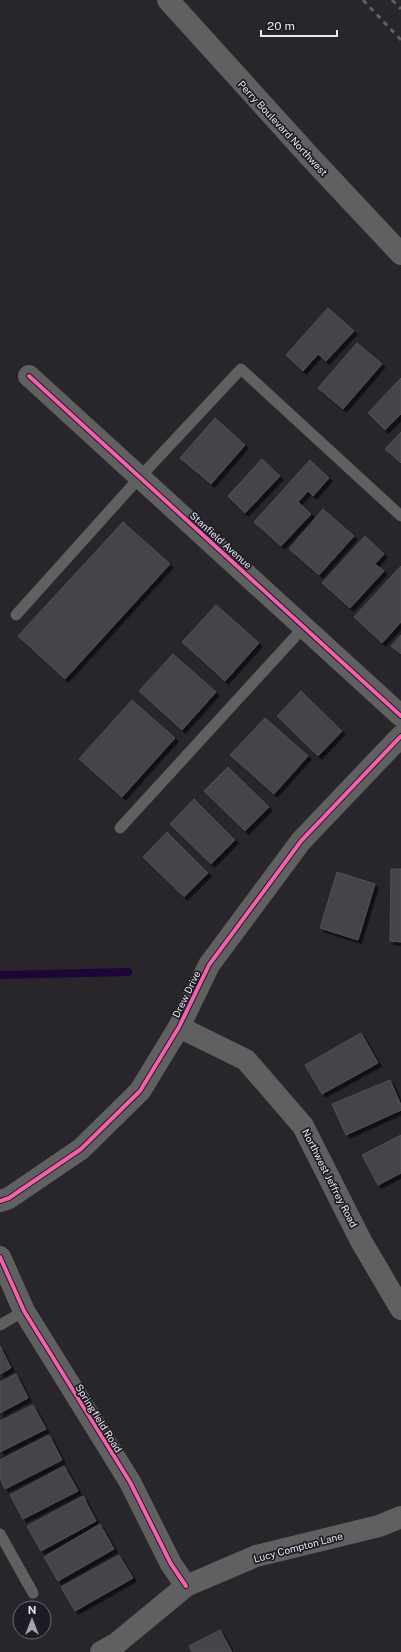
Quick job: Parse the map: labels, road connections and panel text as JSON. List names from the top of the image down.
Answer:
{
  "streets": {
    "street": [
      "Perry Boulevard Northwest",
      "Stanfield Avenue",
      "Drew Drive",
      "Northwest Jeffrey Road",
      "Springfield Road",
      "Lucy Compton Lane"
    ]
  },
  "crossings": [
    ["Drew Drive", "Northwest Jeffrey Road"],
    ["Springfield Road", "Lucy Compton Lane"]
  ],
  "scale_bar": "20 m",
  "north": "top"
}
